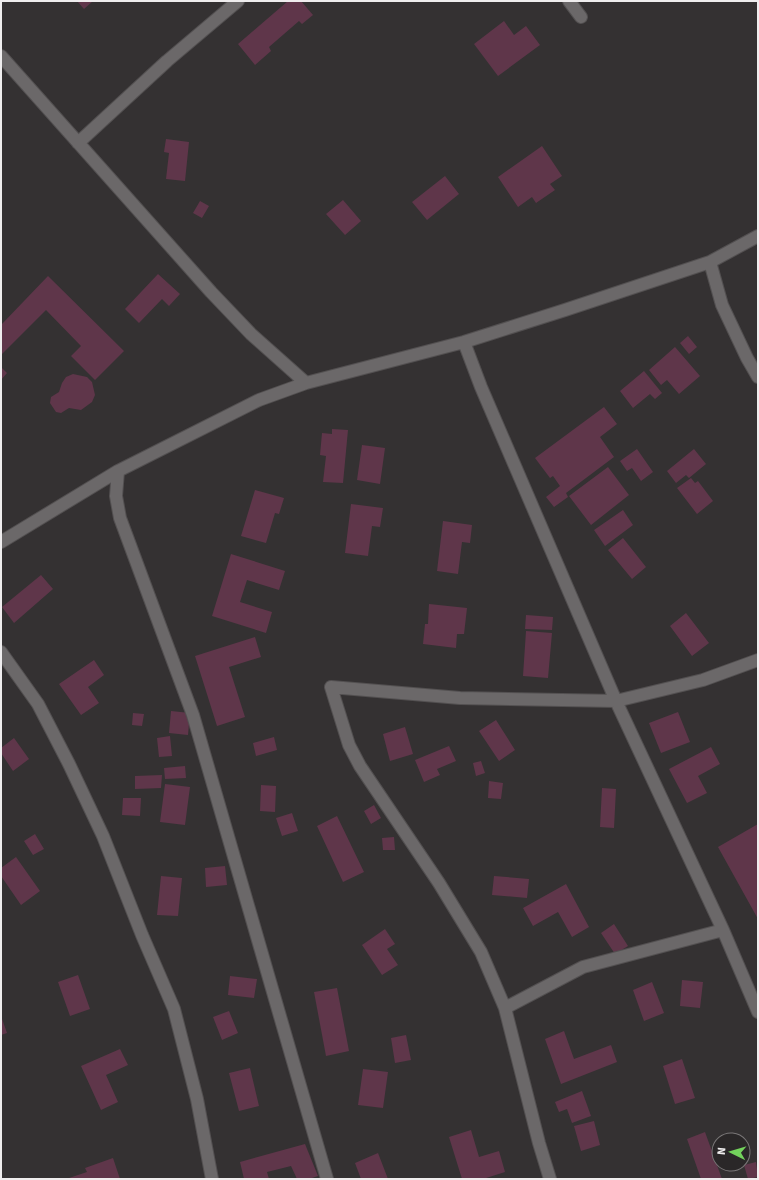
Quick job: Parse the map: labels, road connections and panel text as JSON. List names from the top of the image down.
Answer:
{
  "north": "left"
}
